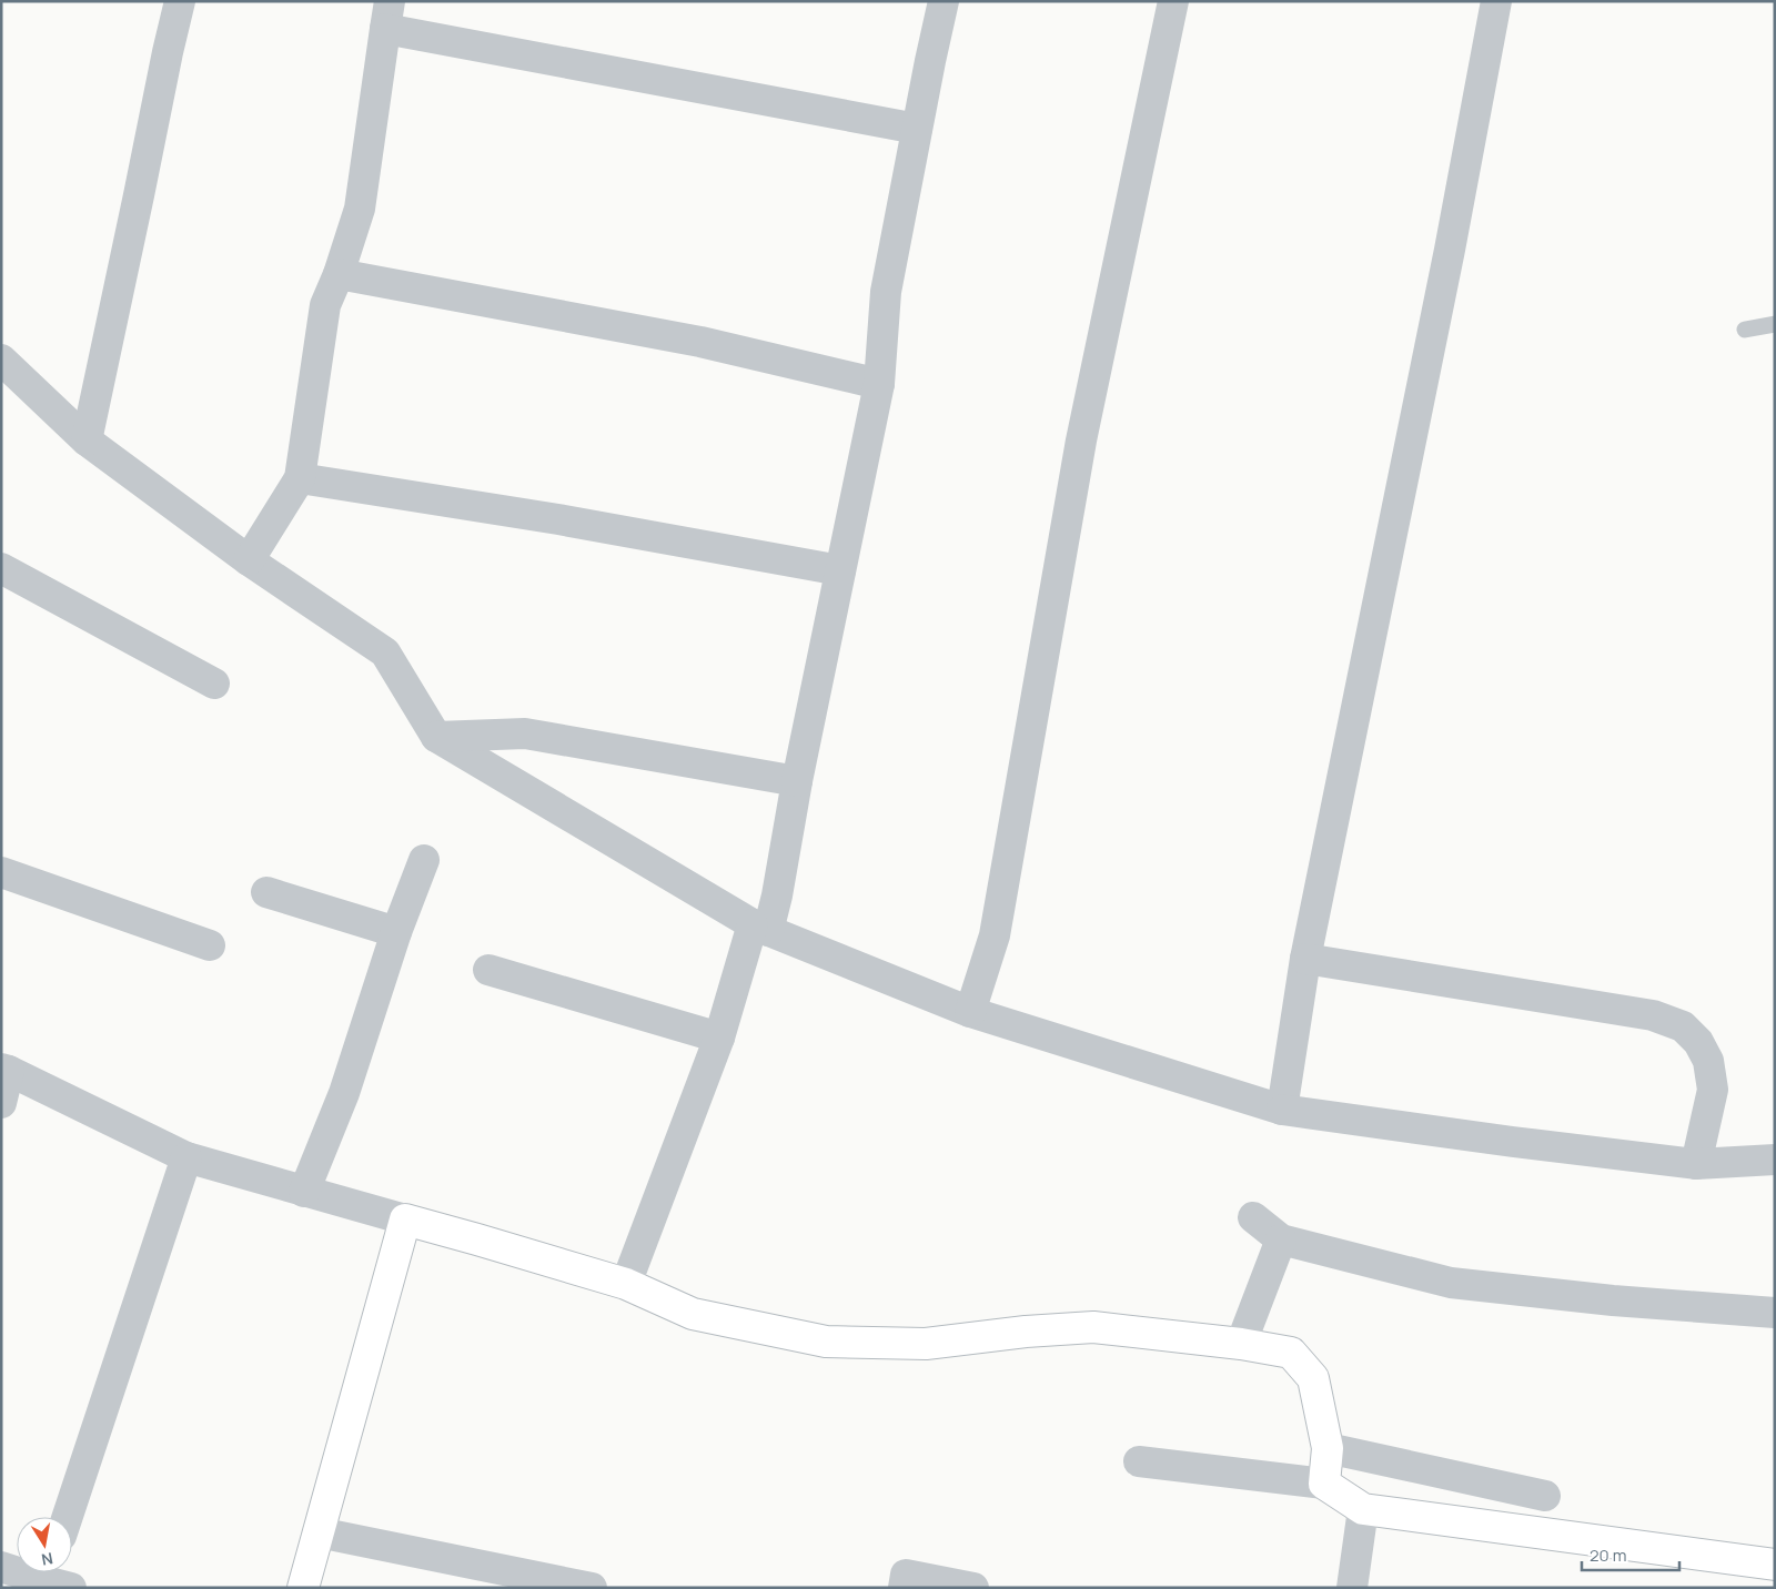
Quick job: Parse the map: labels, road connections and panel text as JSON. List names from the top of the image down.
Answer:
{
  "scale_bar": "20 m",
  "north": "bottom"
}
